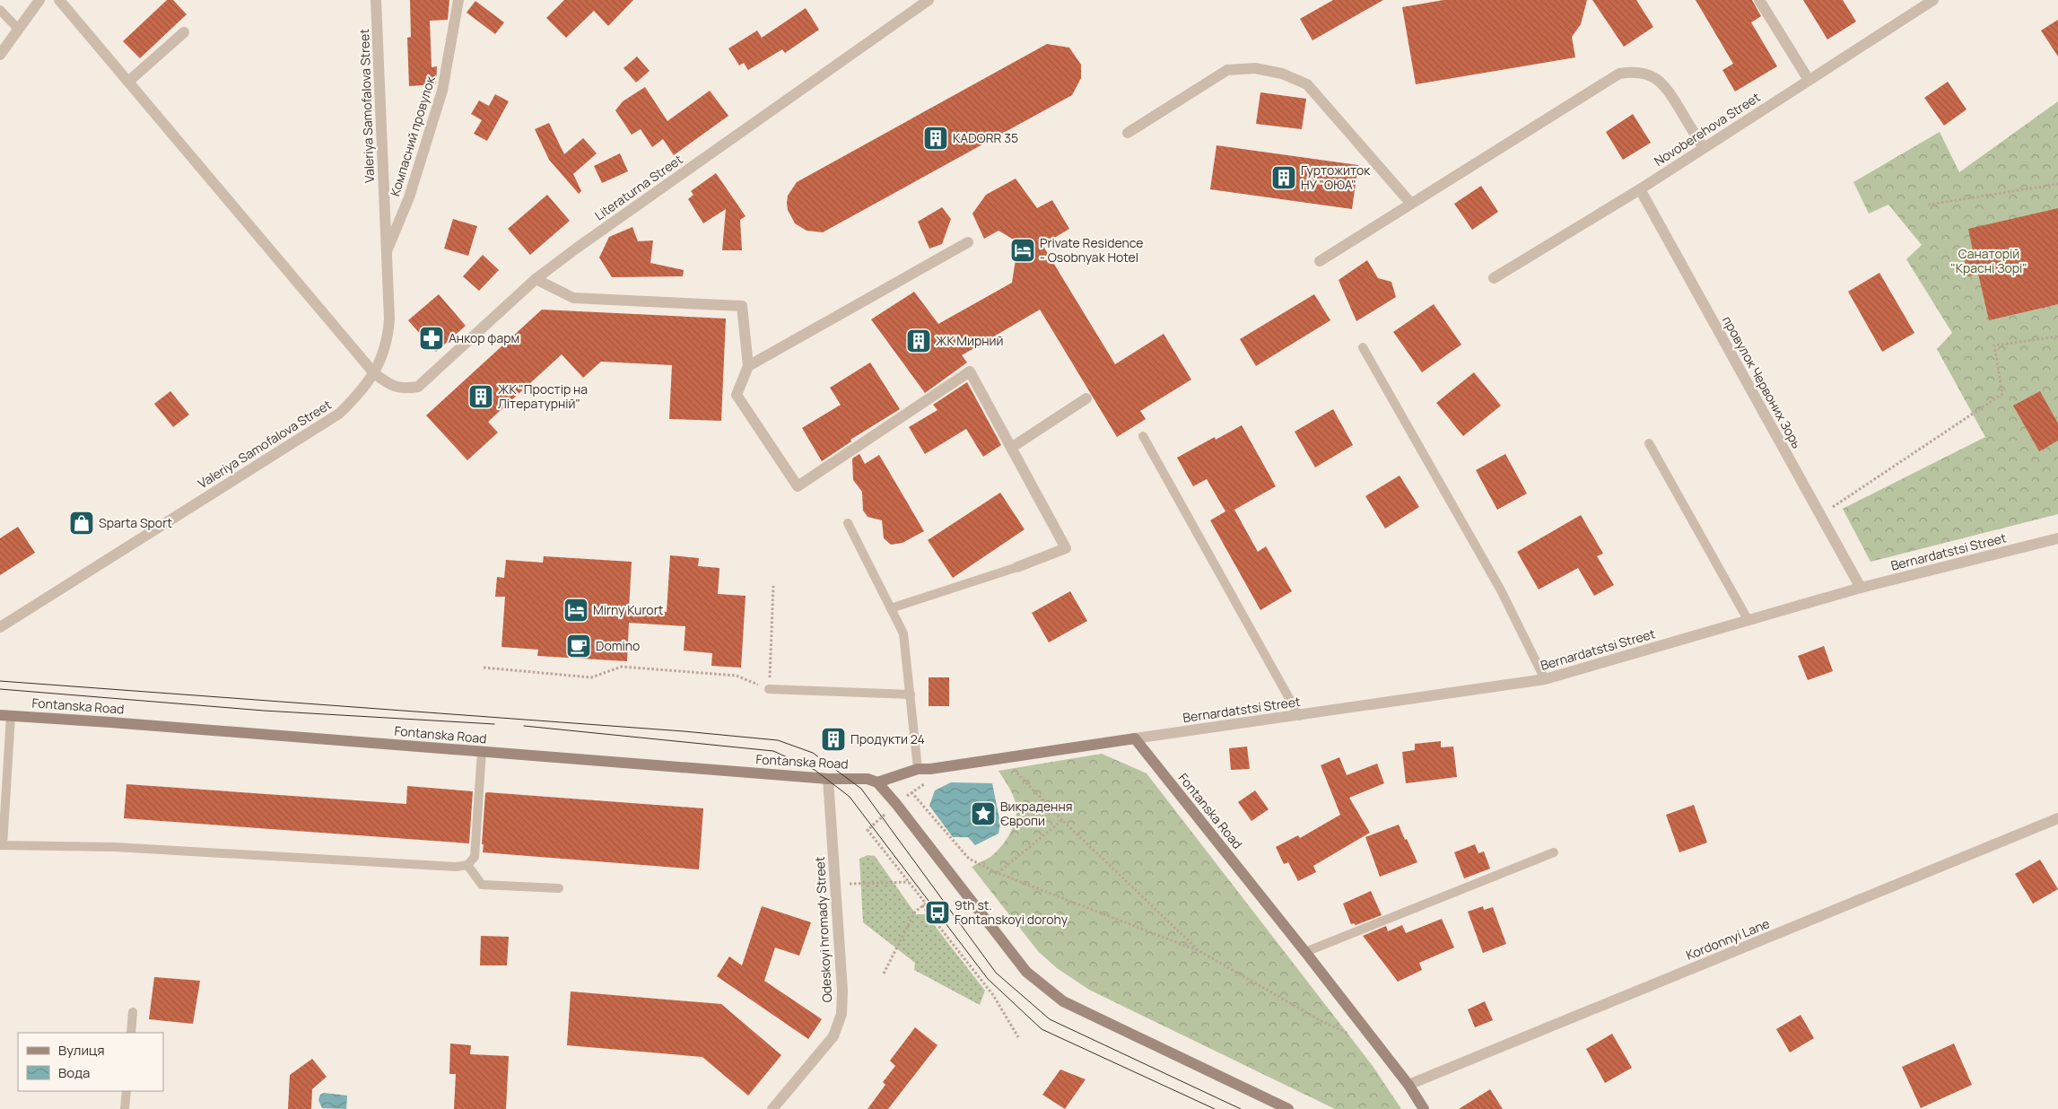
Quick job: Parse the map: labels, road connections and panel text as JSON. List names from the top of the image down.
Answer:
{
  "streets": {
    "main road": ["Fontanska Road"],
    "street": [
      "Valeriya Samofalova Street",
      "Novoberehova Street",
      "Компасний провулок",
      "Literaturna Street",
      "провулок Червоних Зорь",
      "Bernardatstsi Street",
      "Odeskoyi hromady Street",
      "Kordonnyi Lane"
    ]
  },
  "crossings": [
    ["Valeriya Samofalova Street", "Компасний провулок"],
    ["Valeriya Samofalova Street", "Literaturna Street"],
    ["Novoberehova Street", "провулок Червоних Зорь"],
    ["провулок Червоних Зорь", "Bernardatstsi Street"],
    ["Bernardatstsi Street", "Fontanska Road"],
    ["Fontanska Road", "Odeskoyi hromady Street"],
    ["Fontanska Road", "Kordonnyi Lane"]
  ],
  "parks": ["Санаторій \"Красні Зорі\""],
  "places": {
    "building": [
      "KADORR 35",
      "Гуртожиток НУ \"ОЮА\"",
      "ЖК Мирний",
      "ЖК \"Простір на Літературній\"",
      "Продукти 24"
    ],
    "hotel": ["Private Residence - Osobnyak Hotel", "Mirny Kurort"],
    "pharmacy": ["Анкор фарм"],
    "shop": ["Sparta Sport"],
    "cafe": ["Domino"],
    "place": ["Викрадення Європи"],
    "bus stop": ["9th st. Fontanskoyi dorohy"]
  },
  "legend": ["Вулиця", "Вода"]
}
